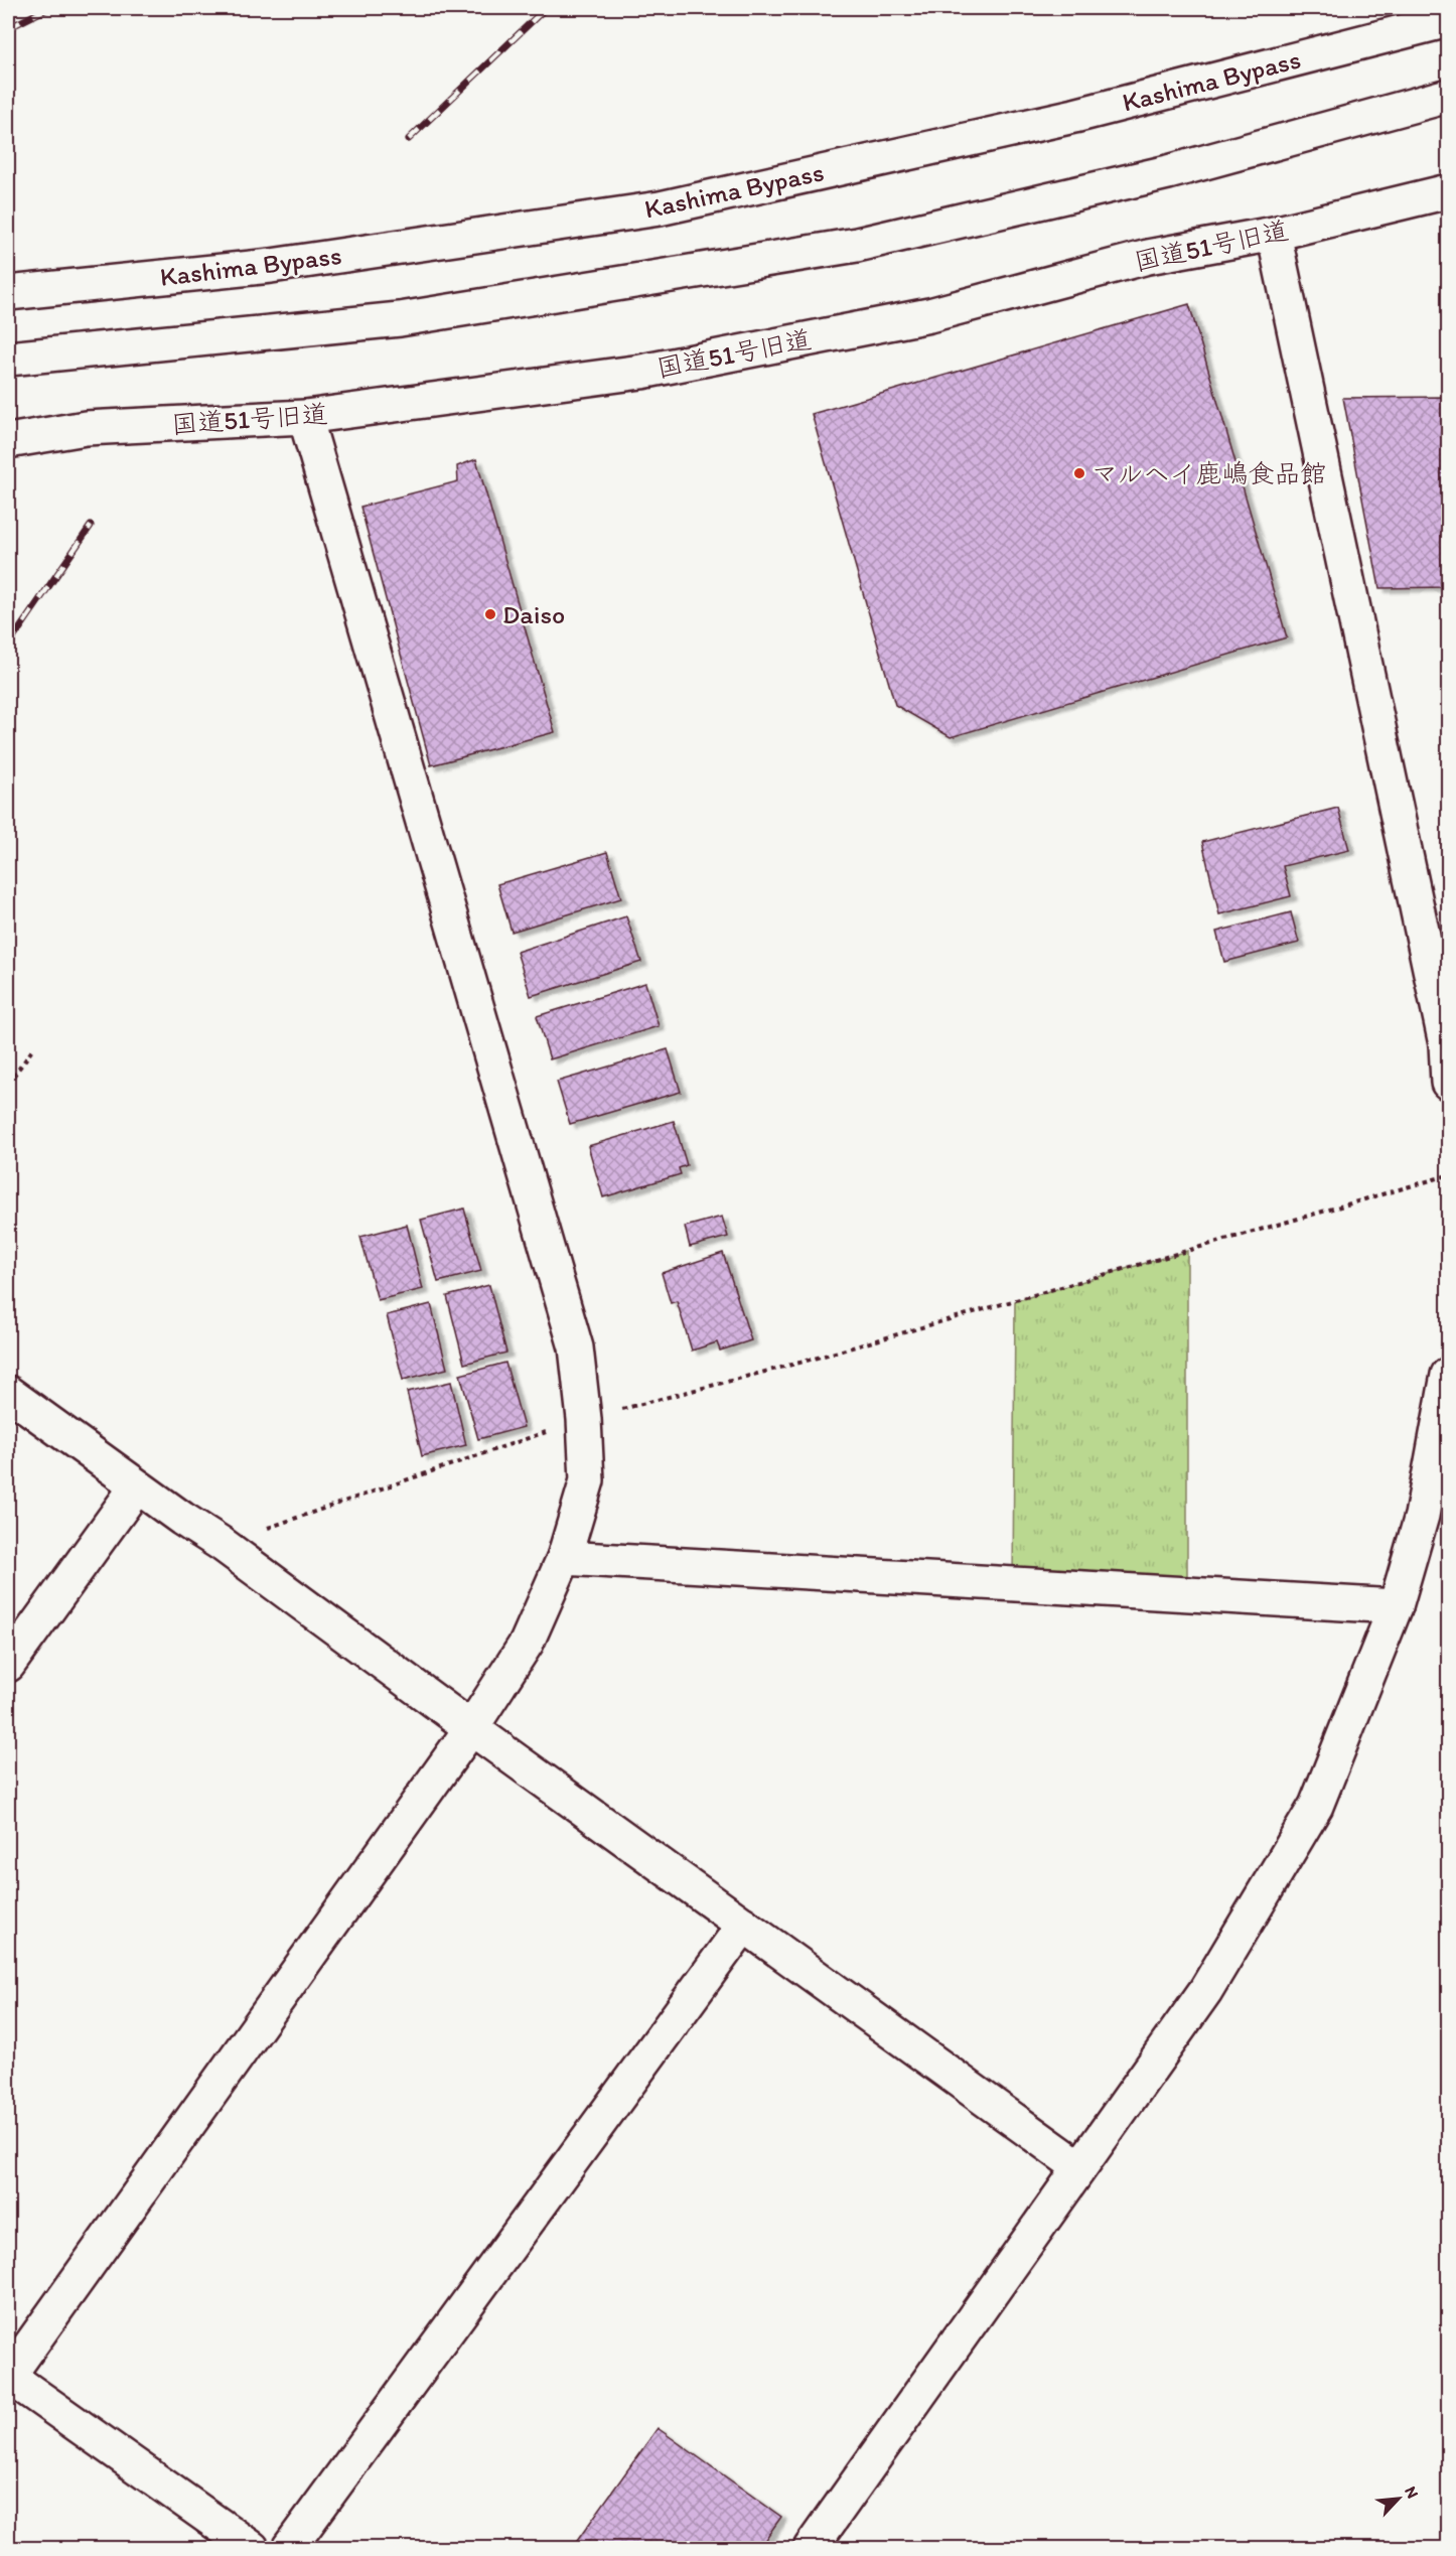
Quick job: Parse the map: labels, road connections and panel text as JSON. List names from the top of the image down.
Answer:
{
  "streets": {
    "main road": ["Kashima Bypass", "国道51号旧道"]
  },
  "places": ["マルヘイ鹿嶋食品館", "Daiso"],
  "north": "top right"
}
